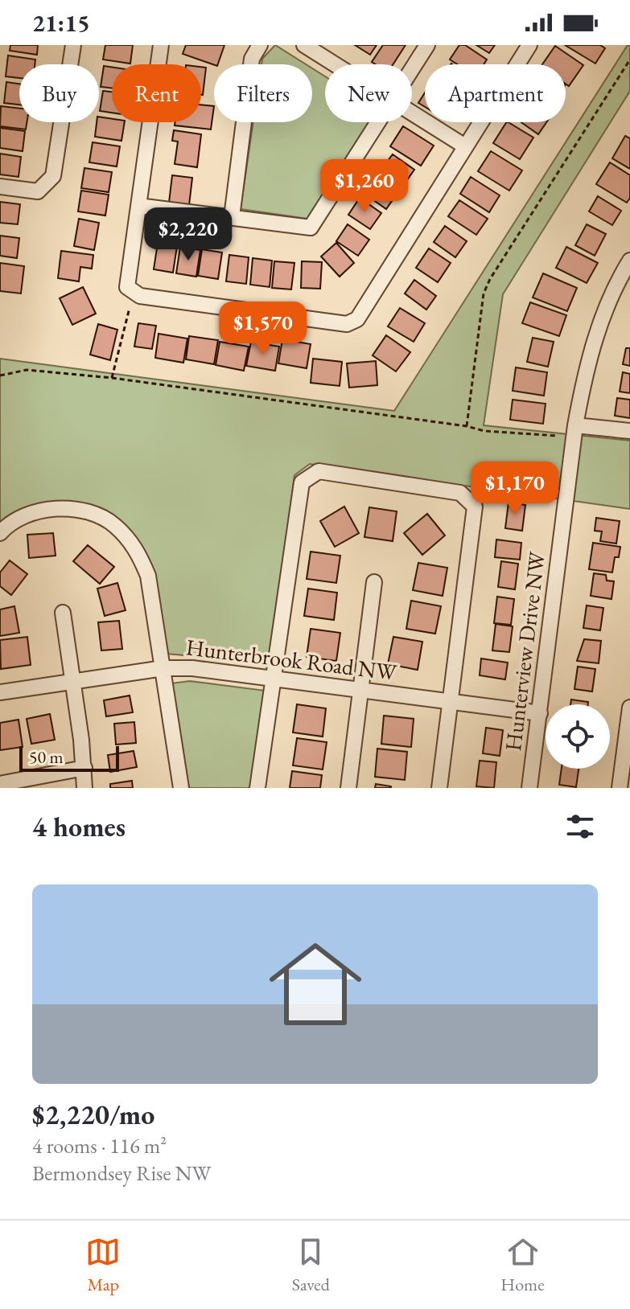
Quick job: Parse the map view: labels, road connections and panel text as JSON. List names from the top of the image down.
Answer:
{
  "streets": {
    "street": ["Hunterview Drive NW", "Hunterbrook Road NW"]
  },
  "crossings": [
    ["Hunterview Drive NW", "Hunterbrook Road NW"]
  ],
  "scale_bar": "50 m",
  "page": {
    "status": "21:15",
    "chip": [
      "Buy",
      "Rent",
      "Filters",
      "New",
      "Apartment"
    ],
    "price": [
      "$1,260",
      "$2,220",
      "$1,570",
      "$1,170"
    ],
    "scale": "50 m",
    "heading": "4 homes",
    "list": [
      {
        "name": "$2,220/mo",
        "note": "4 rooms · 116 m² · Bermondsey Rise NW"
      }
    ],
    "tabs": ["Map", "Saved", "Home"]
  }
}
